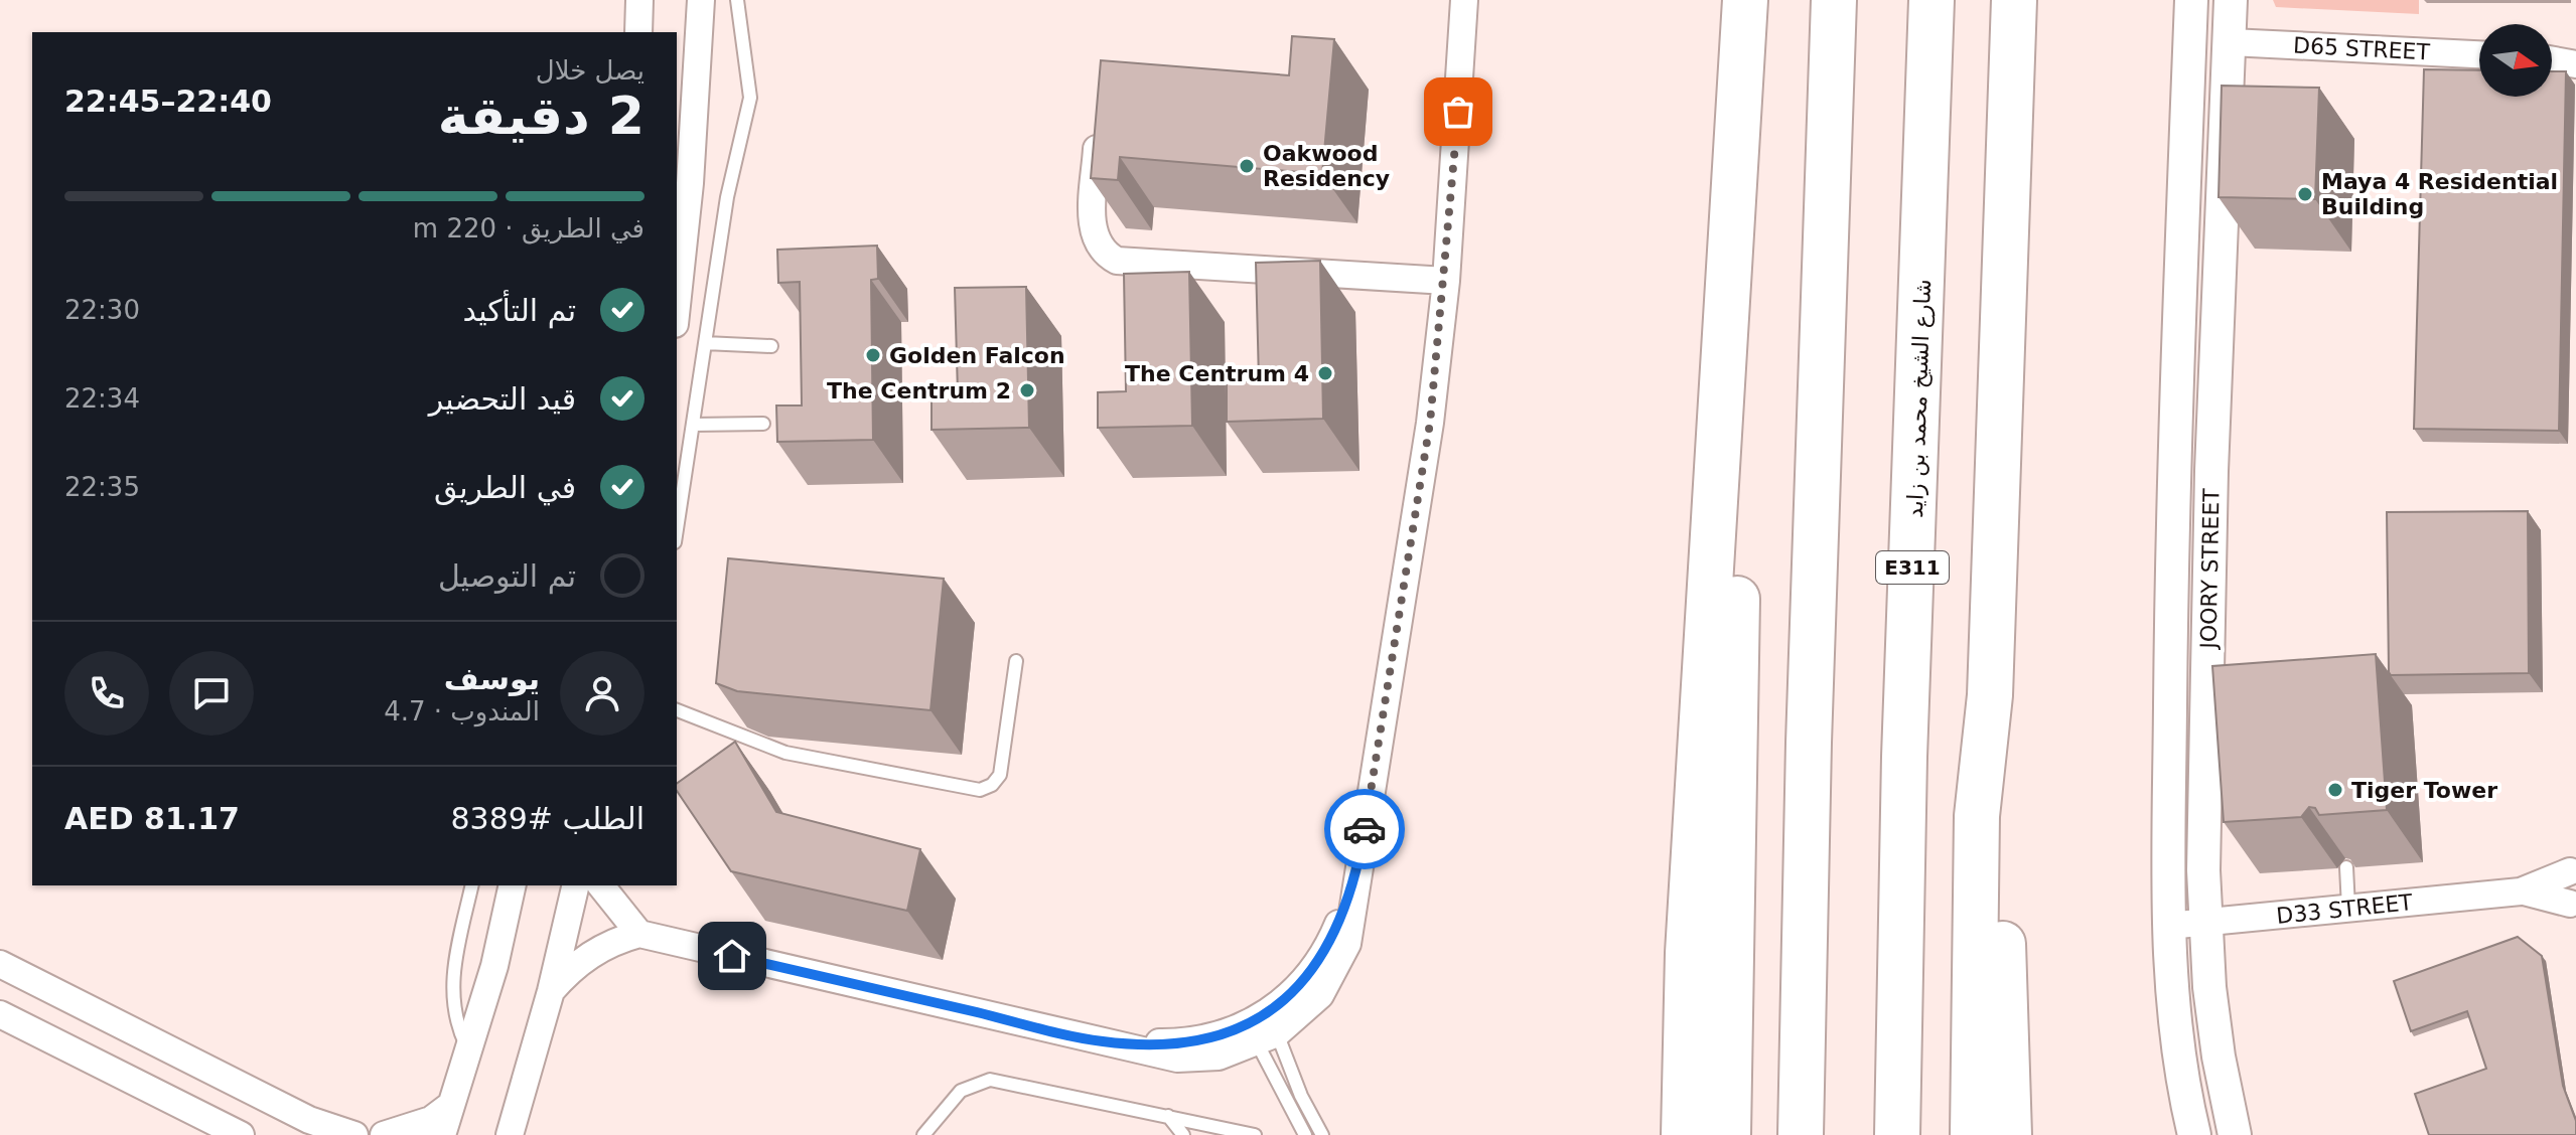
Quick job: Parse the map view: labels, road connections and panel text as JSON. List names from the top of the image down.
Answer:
{
  "streets": {
    "highway": ["شارع الشيخ محمد بن زايد", "E311"],
    "street": ["D65 STREET", "JOORY STREET", "D33 STREET"]
  },
  "crossings": [
    ["D65 STREET", "JOORY STREET"],
    ["JOORY STREET", "D33 STREET"]
  ],
  "places": [
    "Oakwood Residency",
    "Maya 4 Residential Building",
    "Golden Falcon",
    "The Centrum 4",
    "The Centrum 2",
    "Tiger Tower"
  ],
  "north": "right",
  "page": {
    "heading": ["2 دقيقة", "يصل خلال", "22:40–22:45"],
    "panel": [
      "يوسف",
      "المندوب · 4.7",
      "الطلب #8389",
      "AED 81.17"
    ],
    "bar": "في الطريق · 220 m",
    "list": [
      ["تم التأكيد", "22:30"],
      ["قيد التحضير", "22:34"],
      ["في الطريق", "22:35"],
      "تم التوصيل"
    ]
  }
}
